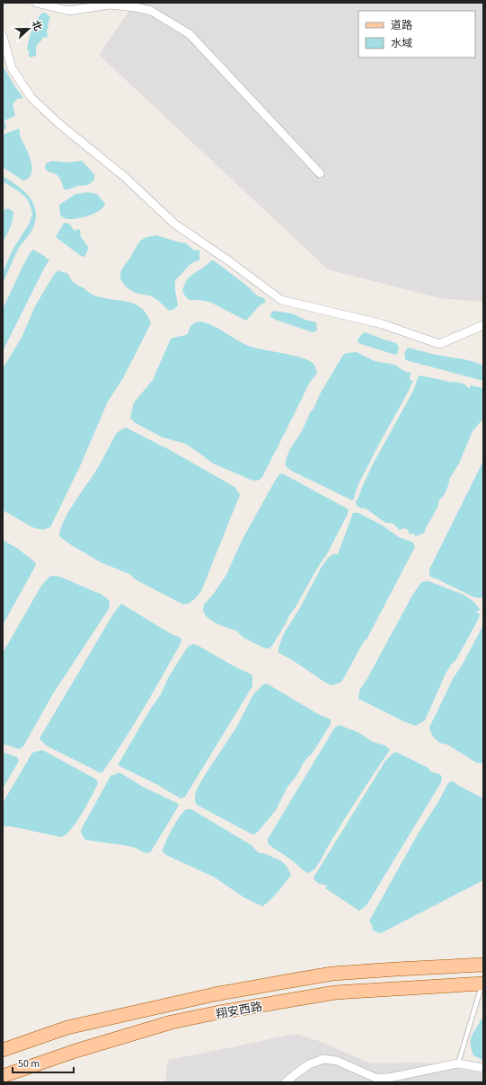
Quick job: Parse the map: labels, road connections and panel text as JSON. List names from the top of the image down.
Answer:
{
  "streets": {
    "main road": ["翔安西路"]
  },
  "legend": ["道路", "水域"],
  "scale_bar": "50 m",
  "north": "right"
}
